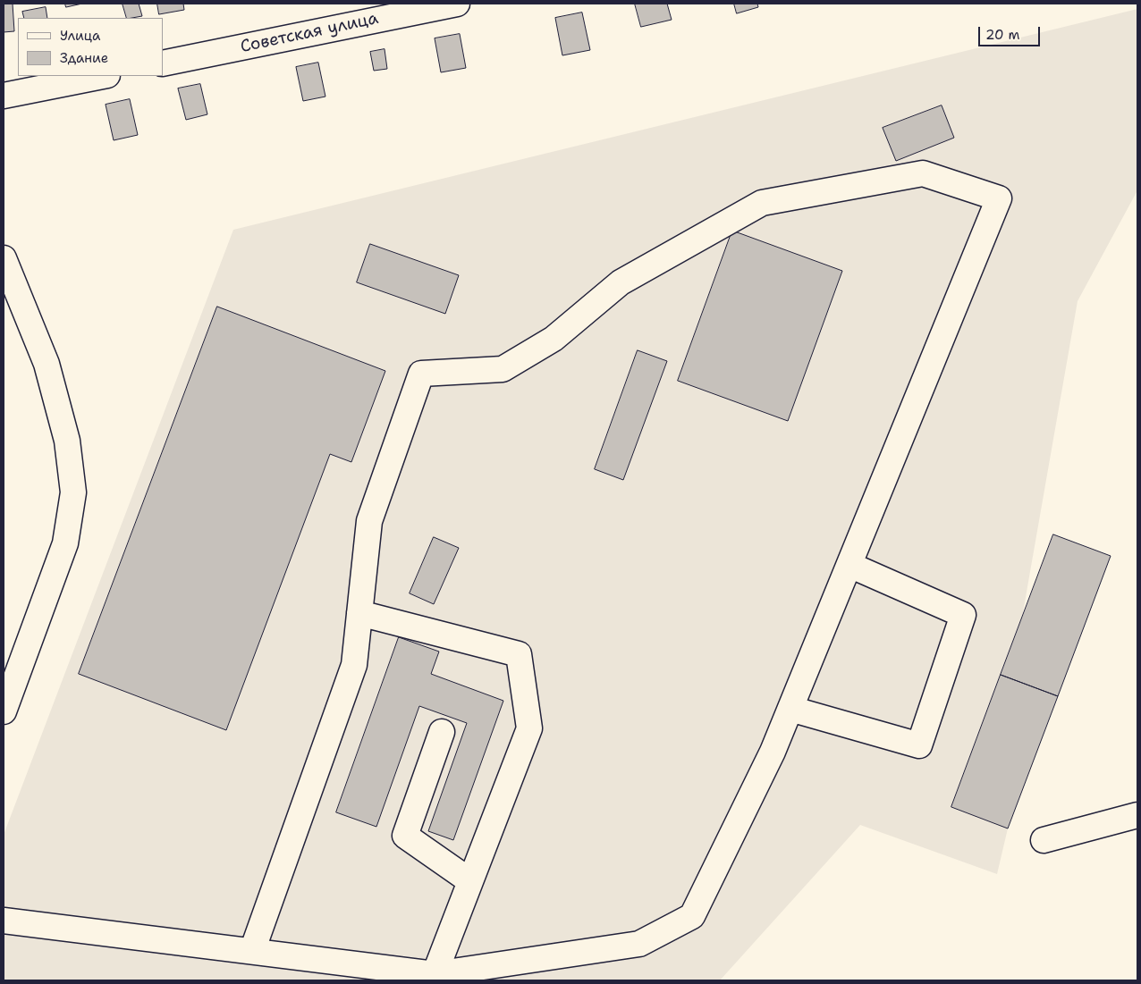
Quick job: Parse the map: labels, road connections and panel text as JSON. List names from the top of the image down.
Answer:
{
  "streets": {
    "street": ["Советская улица"]
  },
  "legend": ["Улица", "Здание"],
  "scale_bar": "20 m"
}
